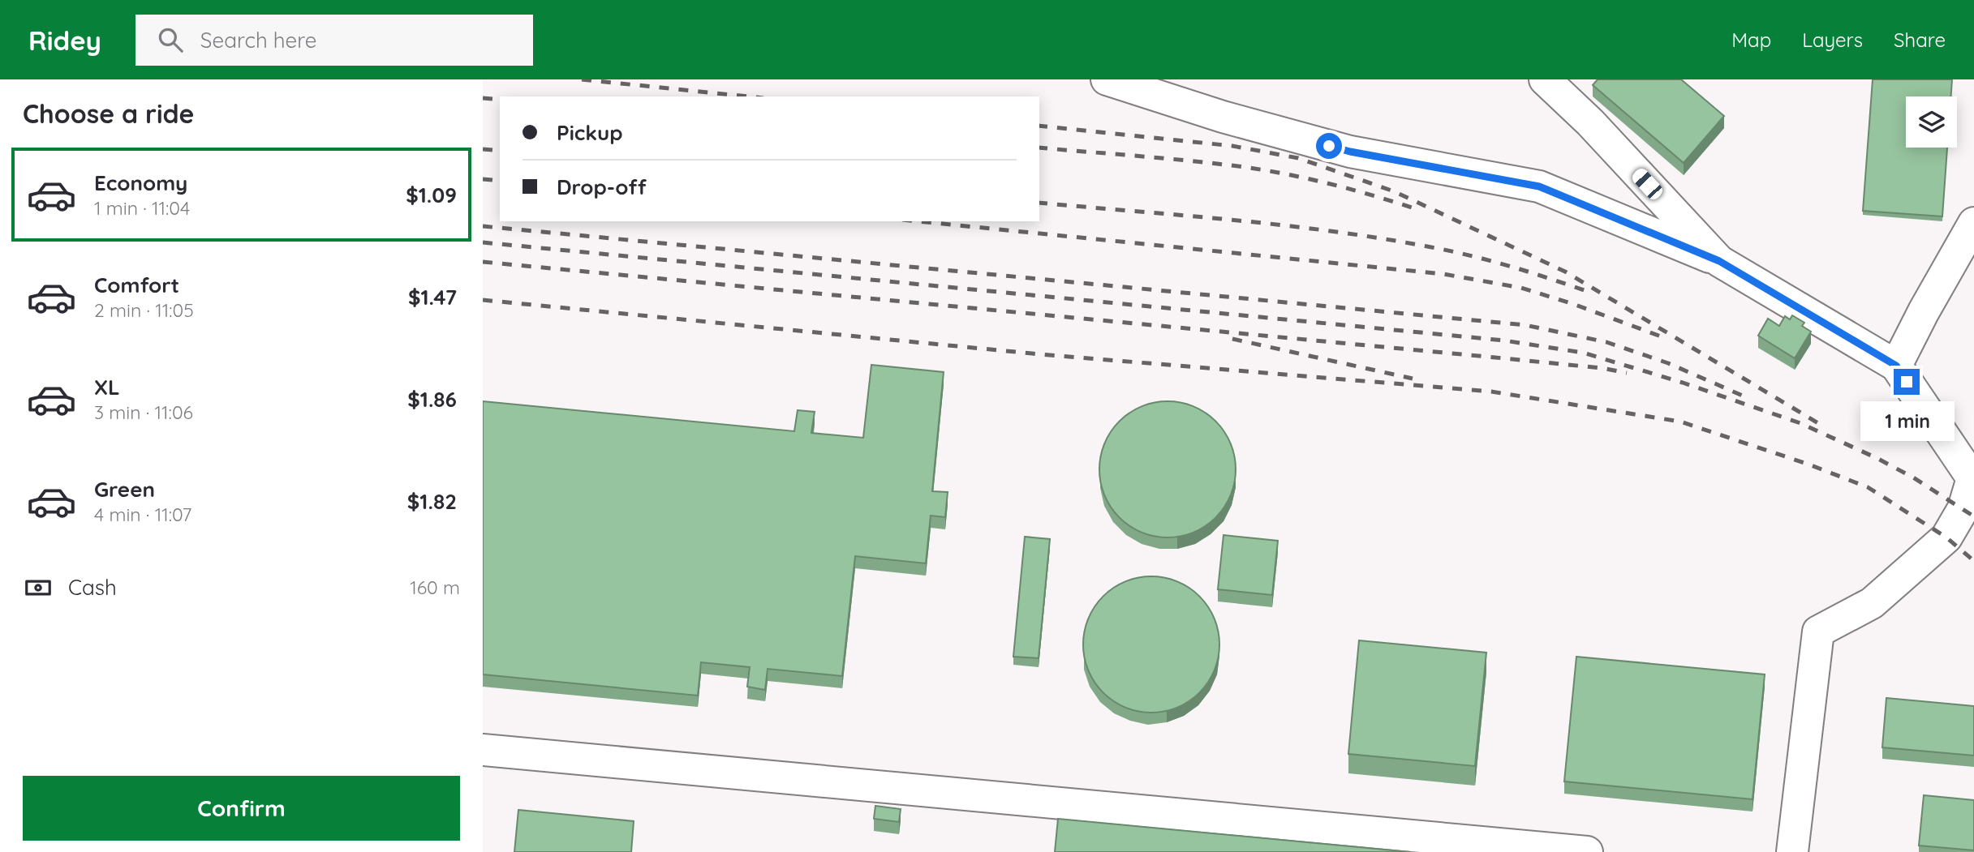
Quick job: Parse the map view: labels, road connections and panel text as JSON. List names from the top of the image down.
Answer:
{
  "page": {
    "header": "Ridey",
    "search": "Search here",
    "nav": ["Map", "Layers", "Share"],
    "heading": "Choose a ride",
    "banner": ["Pickup", "Drop-off"],
    "list": [
      {
        "name": "Economy",
        "note": "1 min · 11:04",
        "value": "$1.09"
      },
      {
        "name": "Comfort",
        "note": "2 min · 11:05",
        "value": "$1.47"
      },
      {
        "name": "XL",
        "note": "3 min · 11:06",
        "value": "$1.86"
      },
      {
        "name": "Green",
        "note": "4 min · 11:07",
        "value": "$1.82"
      }
    ],
    "bubble": "1 min",
    "pay": ["Cash", "160 m"],
    "buttons": "Confirm"
  }
}
